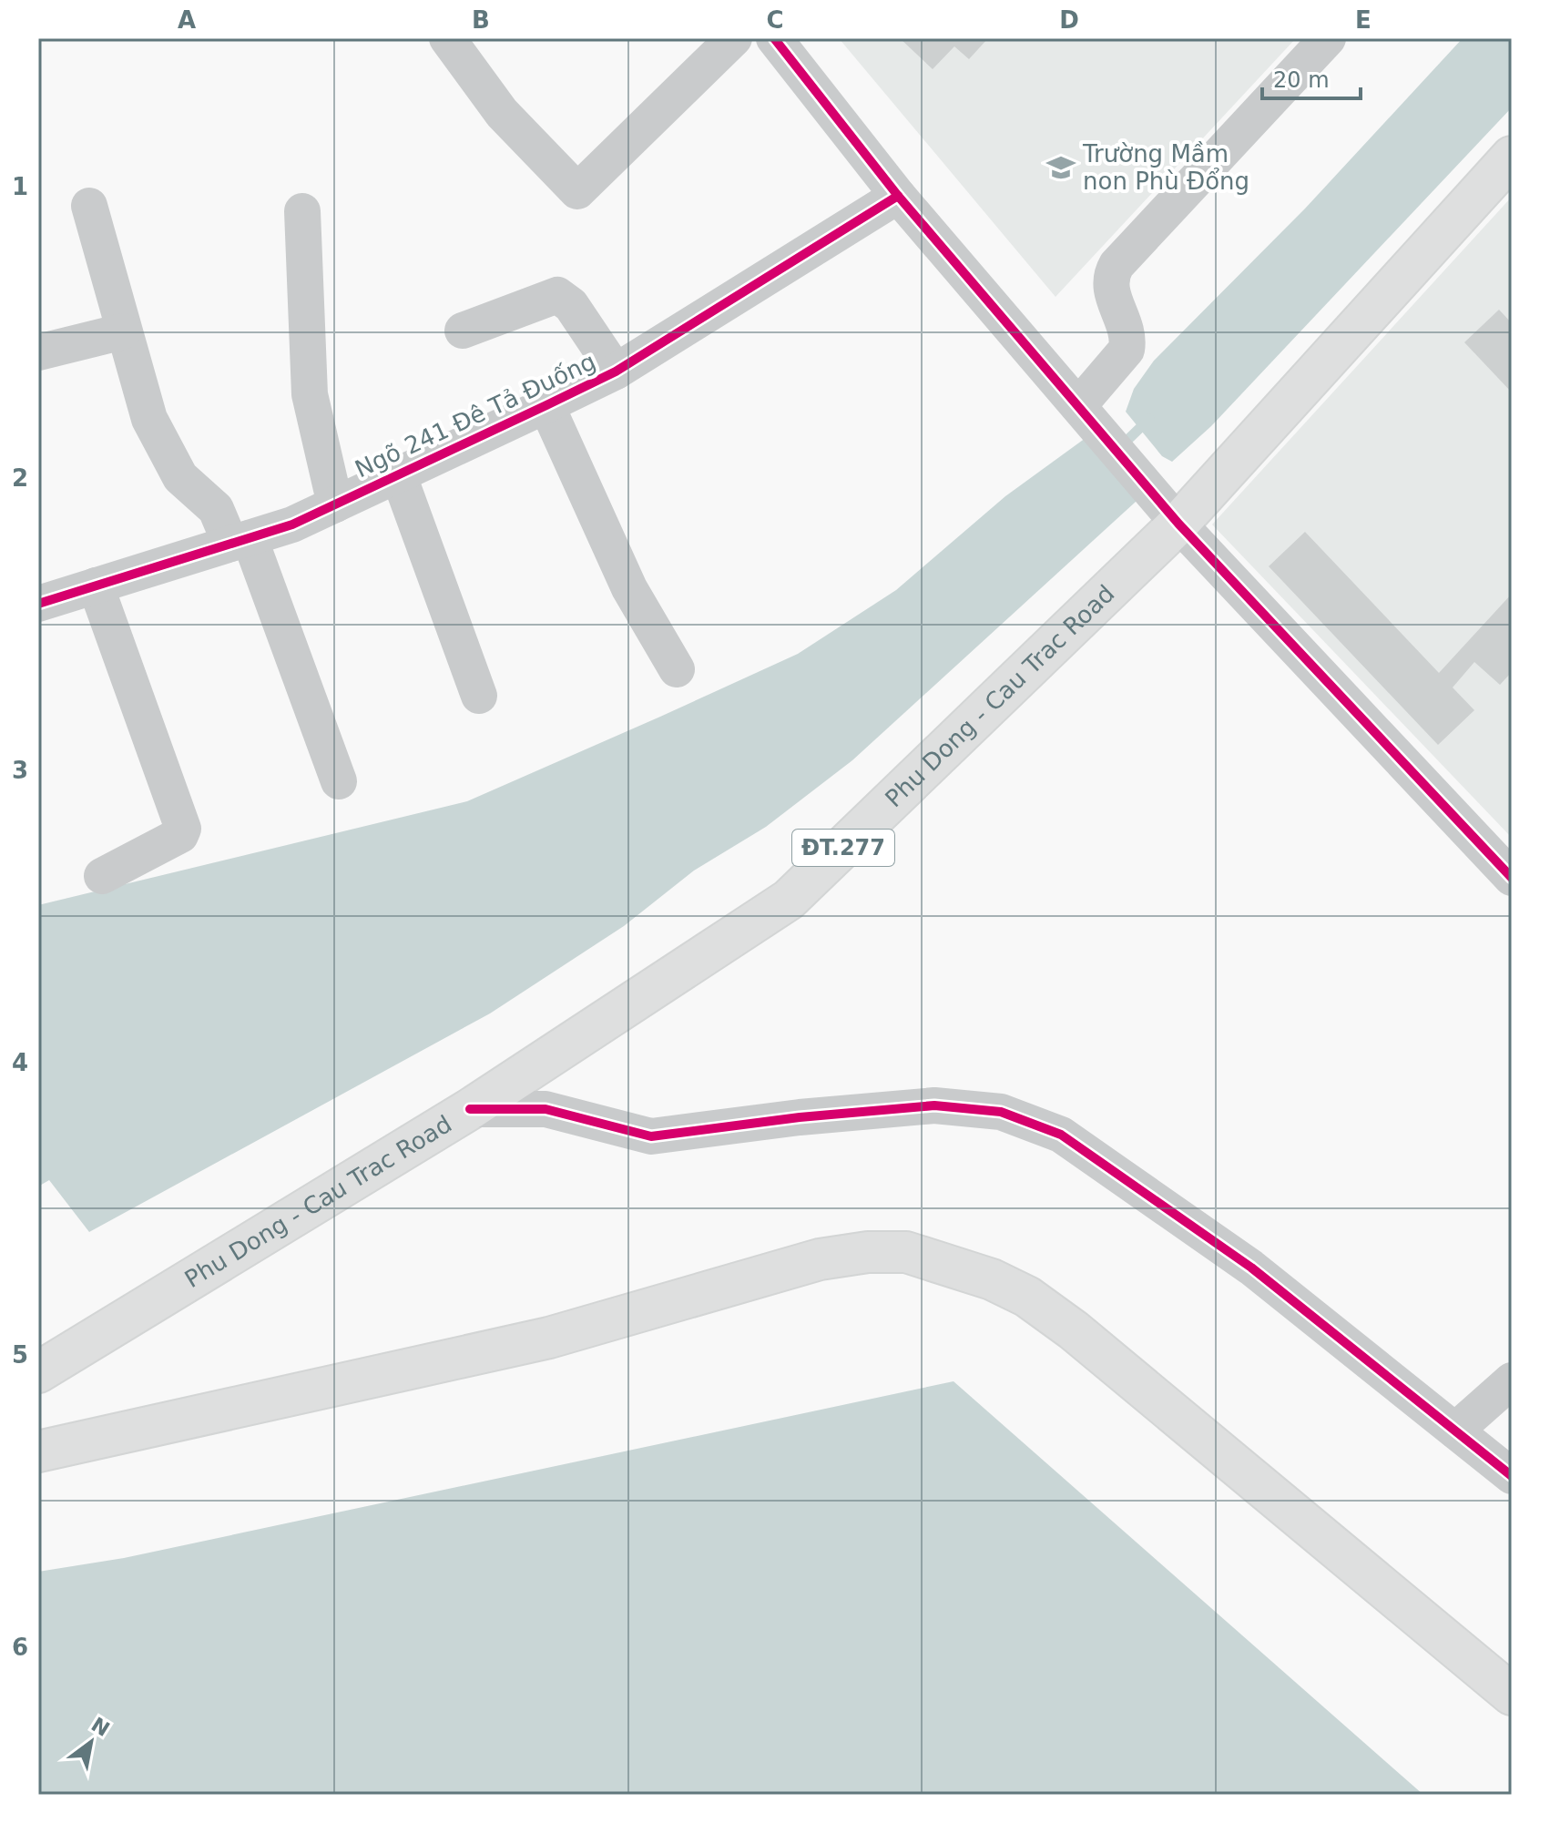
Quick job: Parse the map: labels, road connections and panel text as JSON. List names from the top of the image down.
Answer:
{
  "streets": {
    "main road": ["Phu Dong - Cau Trac Road", "ĐT.277"],
    "street": ["Ngõ 241 Đê Tả Đuống"]
  },
  "places": {
    "school or university": ["Trường Mầm non Phù Đổng"]
  },
  "scale_bar": "20 m",
  "north": "top right",
  "grid": {
    "columns": [
      "A",
      "B",
      "C",
      "D",
      "E"
    ],
    "rows": [
      "1",
      "2",
      "3",
      "4",
      "5",
      "6"
    ]
  }
}
